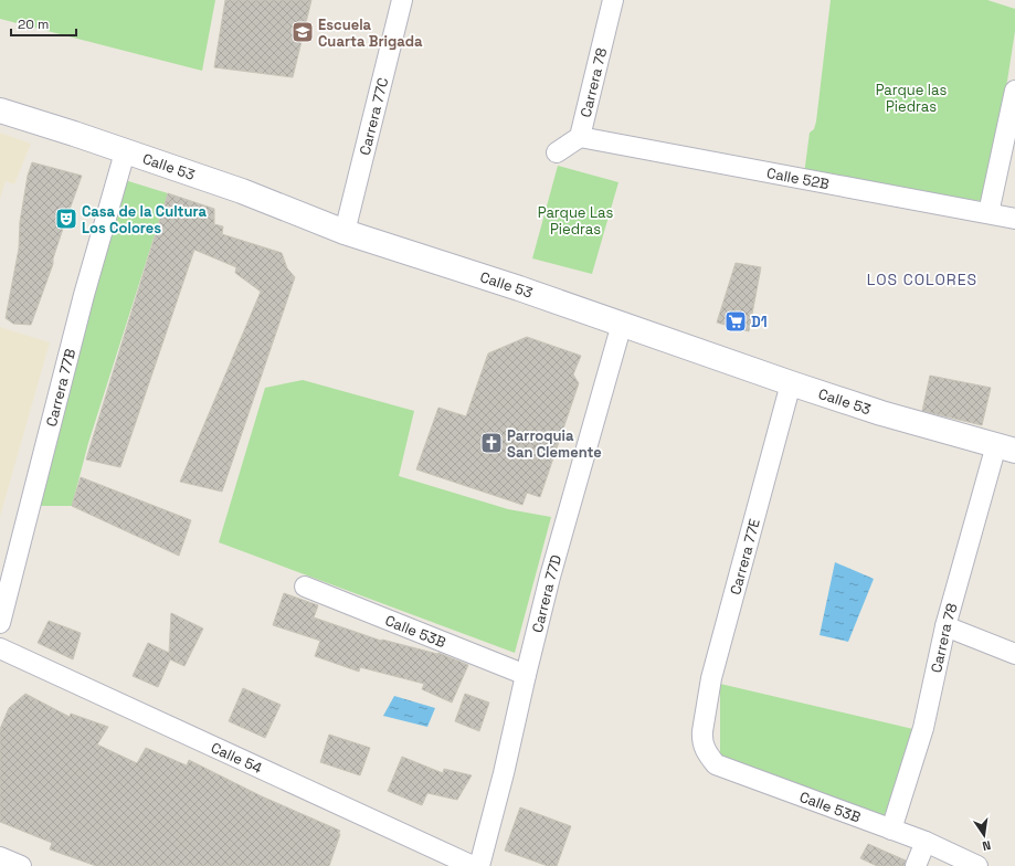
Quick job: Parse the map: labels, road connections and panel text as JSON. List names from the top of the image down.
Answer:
{
  "streets": {
    "street": [
      "Carrera 78",
      "Carrera 77C",
      "Calle 53",
      "Calle 52B",
      "Carrera 77B",
      "Carrera 77E",
      "Carrera 77D",
      "Calle 53B",
      "Calle 54"
    ]
  },
  "crossings": [
    ["Carrera 78", "Calle 53"],
    ["Carrera 78", "Calle 52B"],
    ["Carrera 78", "Calle 53B"],
    ["Carrera 77C", "Calle 53"],
    ["Calle 53", "Carrera 77B"],
    ["Calle 53", "Carrera 77E"],
    ["Calle 53", "Carrera 77D"],
    ["Carrera 77E", "Calle 53B"],
    ["Carrera 77D", "Calle 53B"]
  ],
  "districts": ["LOS COLORES"],
  "parks": ["Parque las Piedras", "Parque Las Piedras"],
  "places": {
    "school or university": ["Escuela Cuarta Brigada"],
    "theatre": ["Casa de la Cultura Los Colores"],
    "supermarket": ["D1"],
    "church": ["Parroquia San Clemente"]
  },
  "scale_bar": "20 m",
  "north": "bottom"
}
